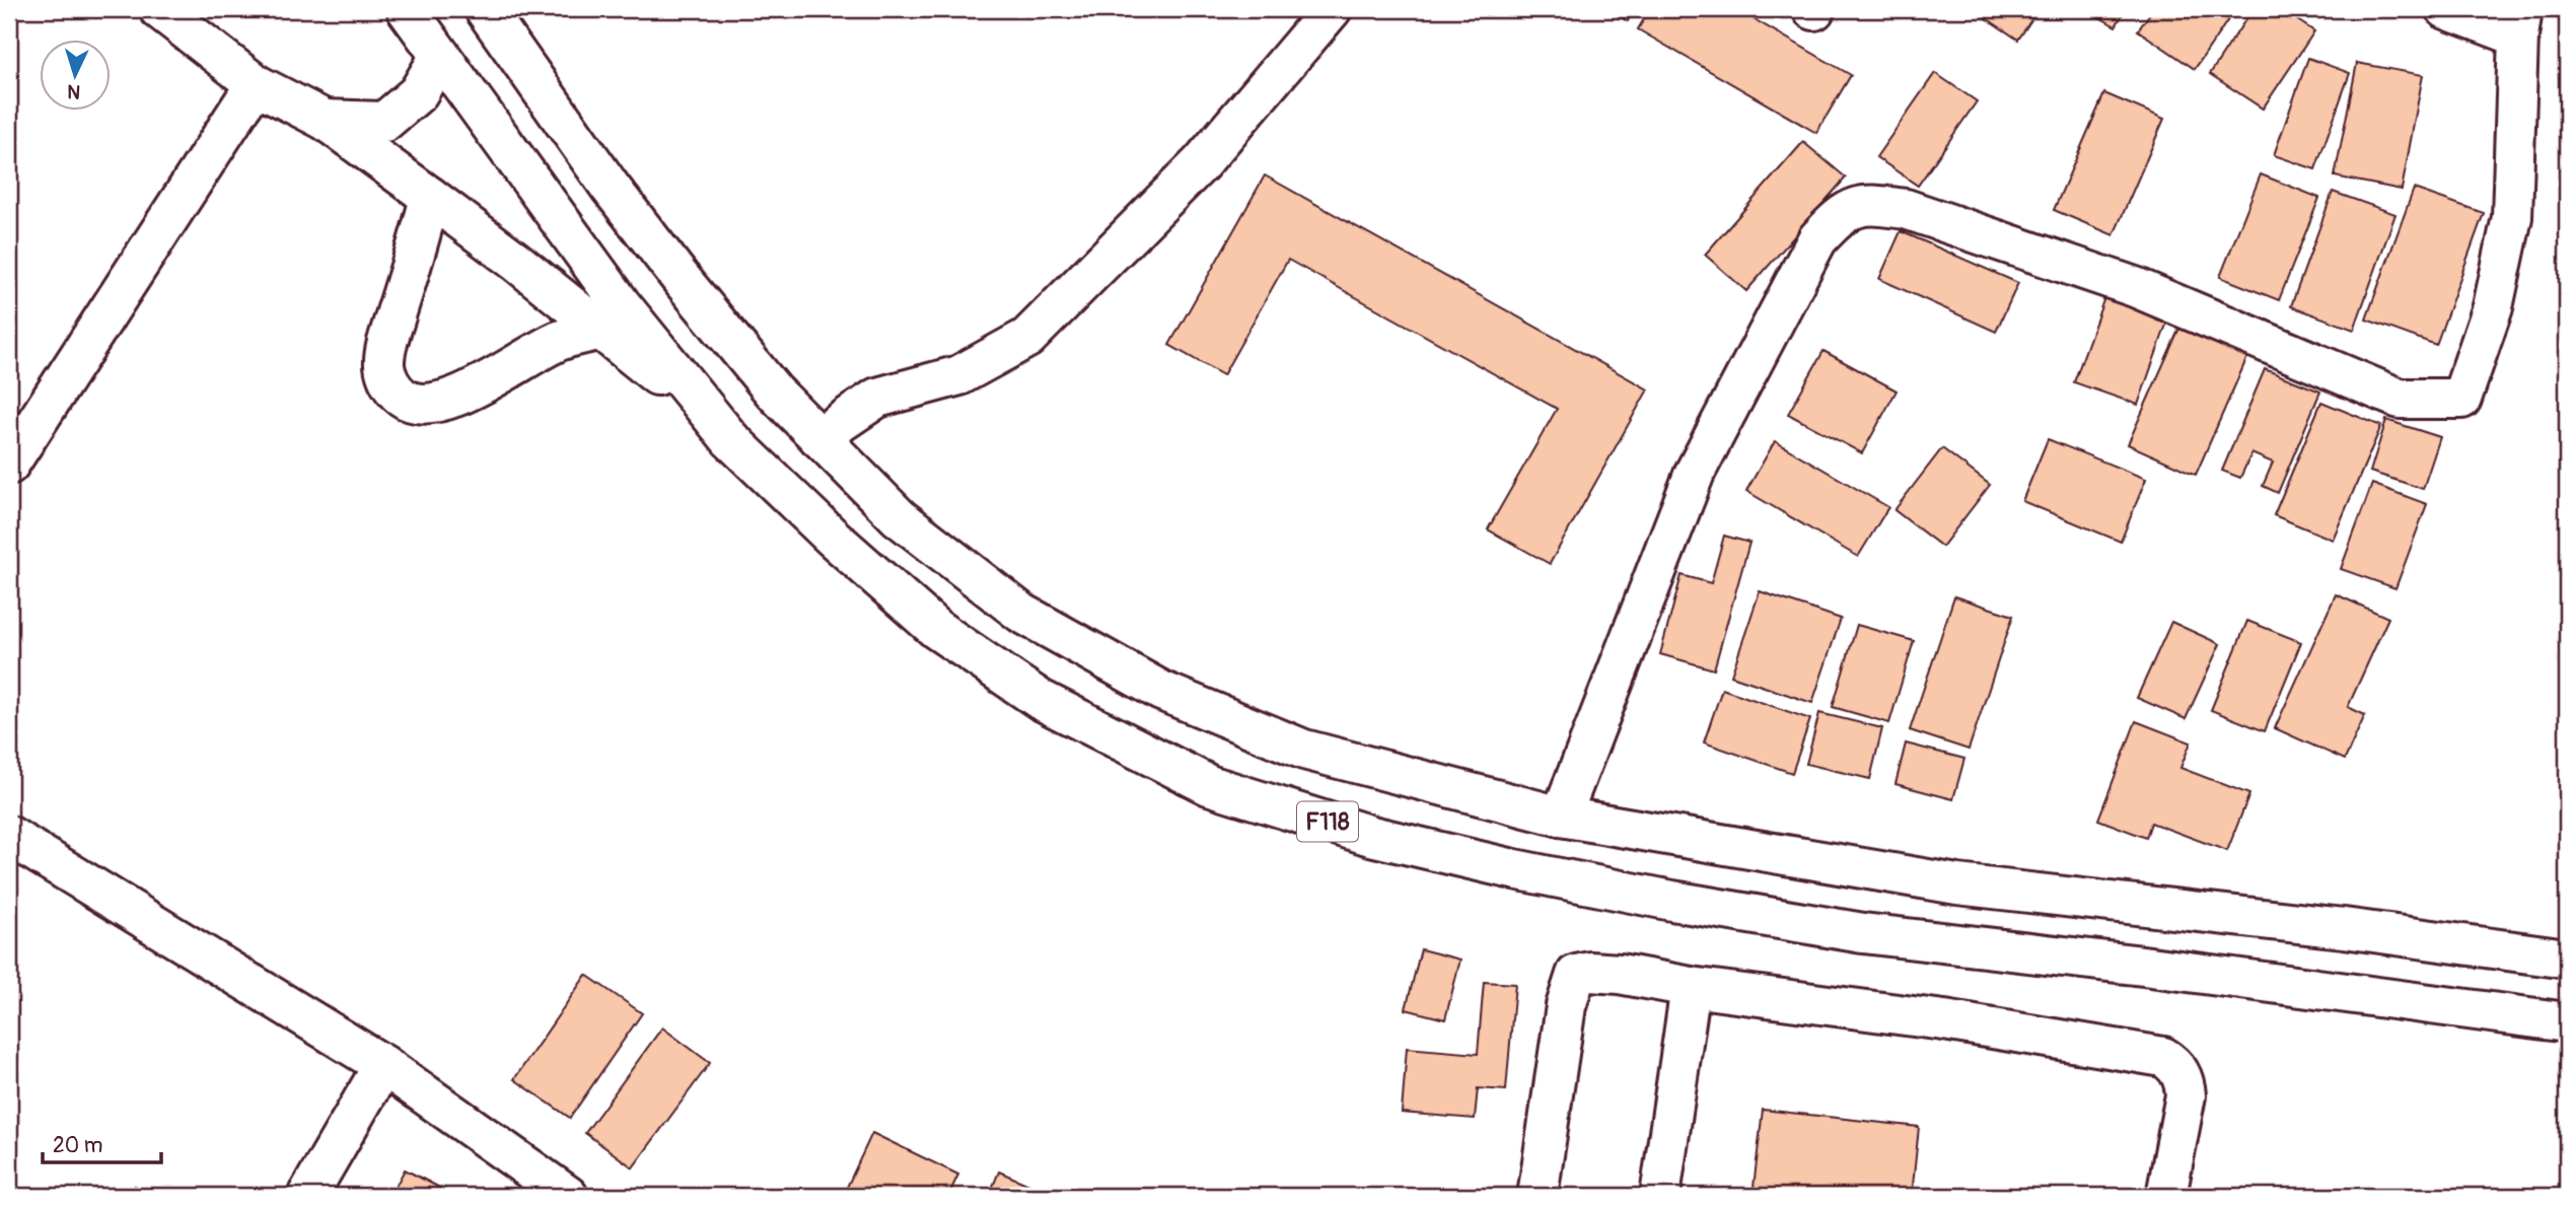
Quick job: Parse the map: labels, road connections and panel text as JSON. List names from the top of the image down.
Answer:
{
  "streets": {
    "main road": ["F118"]
  },
  "scale_bar": "20 m",
  "north": "bottom"
}
